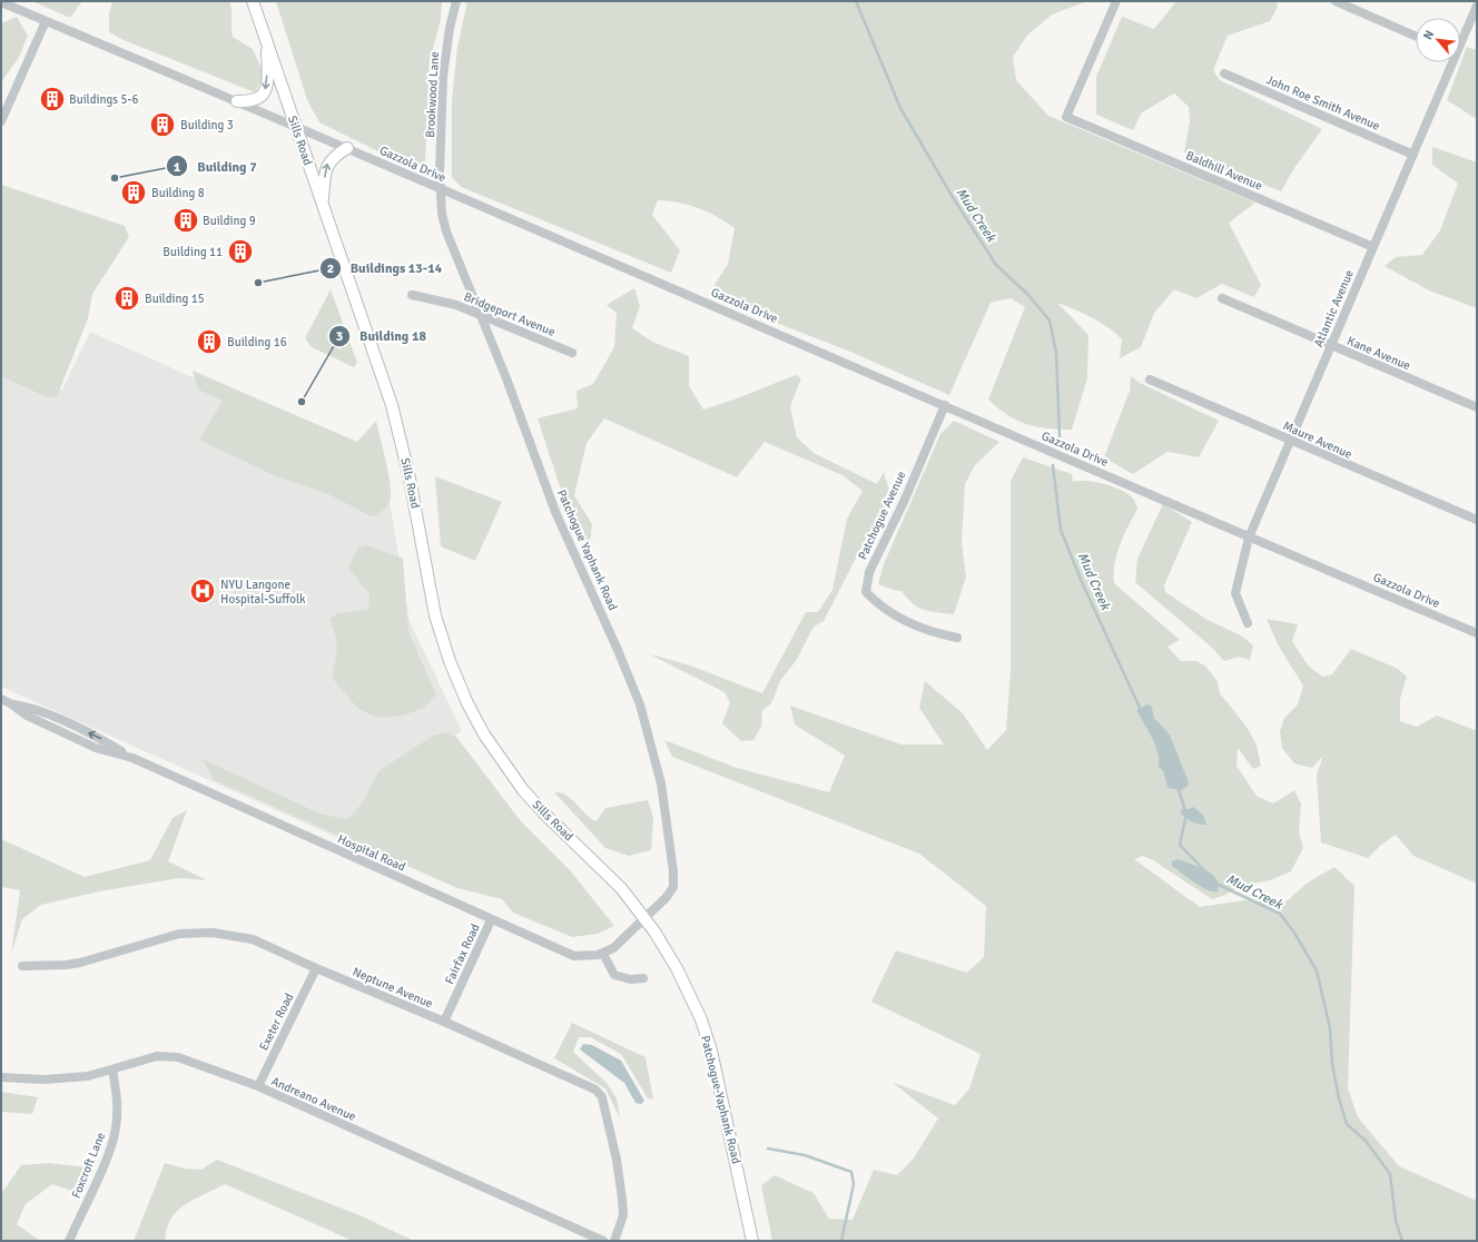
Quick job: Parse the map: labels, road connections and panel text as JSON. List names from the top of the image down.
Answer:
{
  "streets": {
    "main road": ["Sills Road", "Patchogue-Yaphank Road"],
    "street": [
      "Brookwood Lane",
      "John Roe Smith Avenue",
      "Gazzola Drive",
      "Baldhill Avenue",
      "Atlantic Avenue",
      "Bridgeport Avenue",
      "Kane Avenue",
      "Maure Avenue",
      "Patchogue Avenue",
      "Patchogue Yaphank Road",
      "Hospital Road",
      "Fairfax Road",
      "Neptune Avenue",
      "Exeter Road",
      "Andreano Avenue",
      "Foxcroft Lane"
    ]
  },
  "crossings": [
    ["Brookwood Lane", "Gazzola Drive"],
    ["Brookwood Lane", "Patchogue Yaphank Road"],
    ["John Roe Smith Avenue", "Atlantic Avenue"],
    ["Sills Road", "Gazzola Drive"],
    ["Sills Road", "Patchogue Yaphank Road"],
    ["Sills Road", "Hospital Road"],
    ["Sills Road", "Patchogue-Yaphank Road"],
    ["Gazzola Drive", "Atlantic Avenue"],
    ["Gazzola Drive", "Patchogue Avenue"],
    ["Gazzola Drive", "Patchogue Yaphank Road"],
    ["Baldhill Avenue", "Atlantic Avenue"],
    ["Atlantic Avenue", "Kane Avenue"],
    ["Atlantic Avenue", "Maure Avenue"],
    ["Bridgeport Avenue", "Patchogue Yaphank Road"],
    ["Patchogue Yaphank Road", "Hospital Road"],
    ["Patchogue Yaphank Road", "Patchogue-Yaphank Road"],
    ["Hospital Road", "Fairfax Road"],
    ["Hospital Road", "Patchogue-Yaphank Road"],
    ["Fairfax Road", "Neptune Avenue"],
    ["Neptune Avenue", "Exeter Road"],
    ["Exeter Road", "Andreano Avenue"],
    ["Andreano Avenue", "Foxcroft Lane"]
  ],
  "water": ["Mud Creek"],
  "places": {
    "building": [
      "Buildings 5-6",
      "Building 3",
      "Building 8",
      "Building 9",
      "Building 11",
      "Building 15",
      "Building 16"
    ],
    "other": ["Building 7", "Buildings 13-14", "Building 18"],
    "hospital": ["NYU Langone Hospital-Suffolk"]
  },
  "north": "top left"
}
